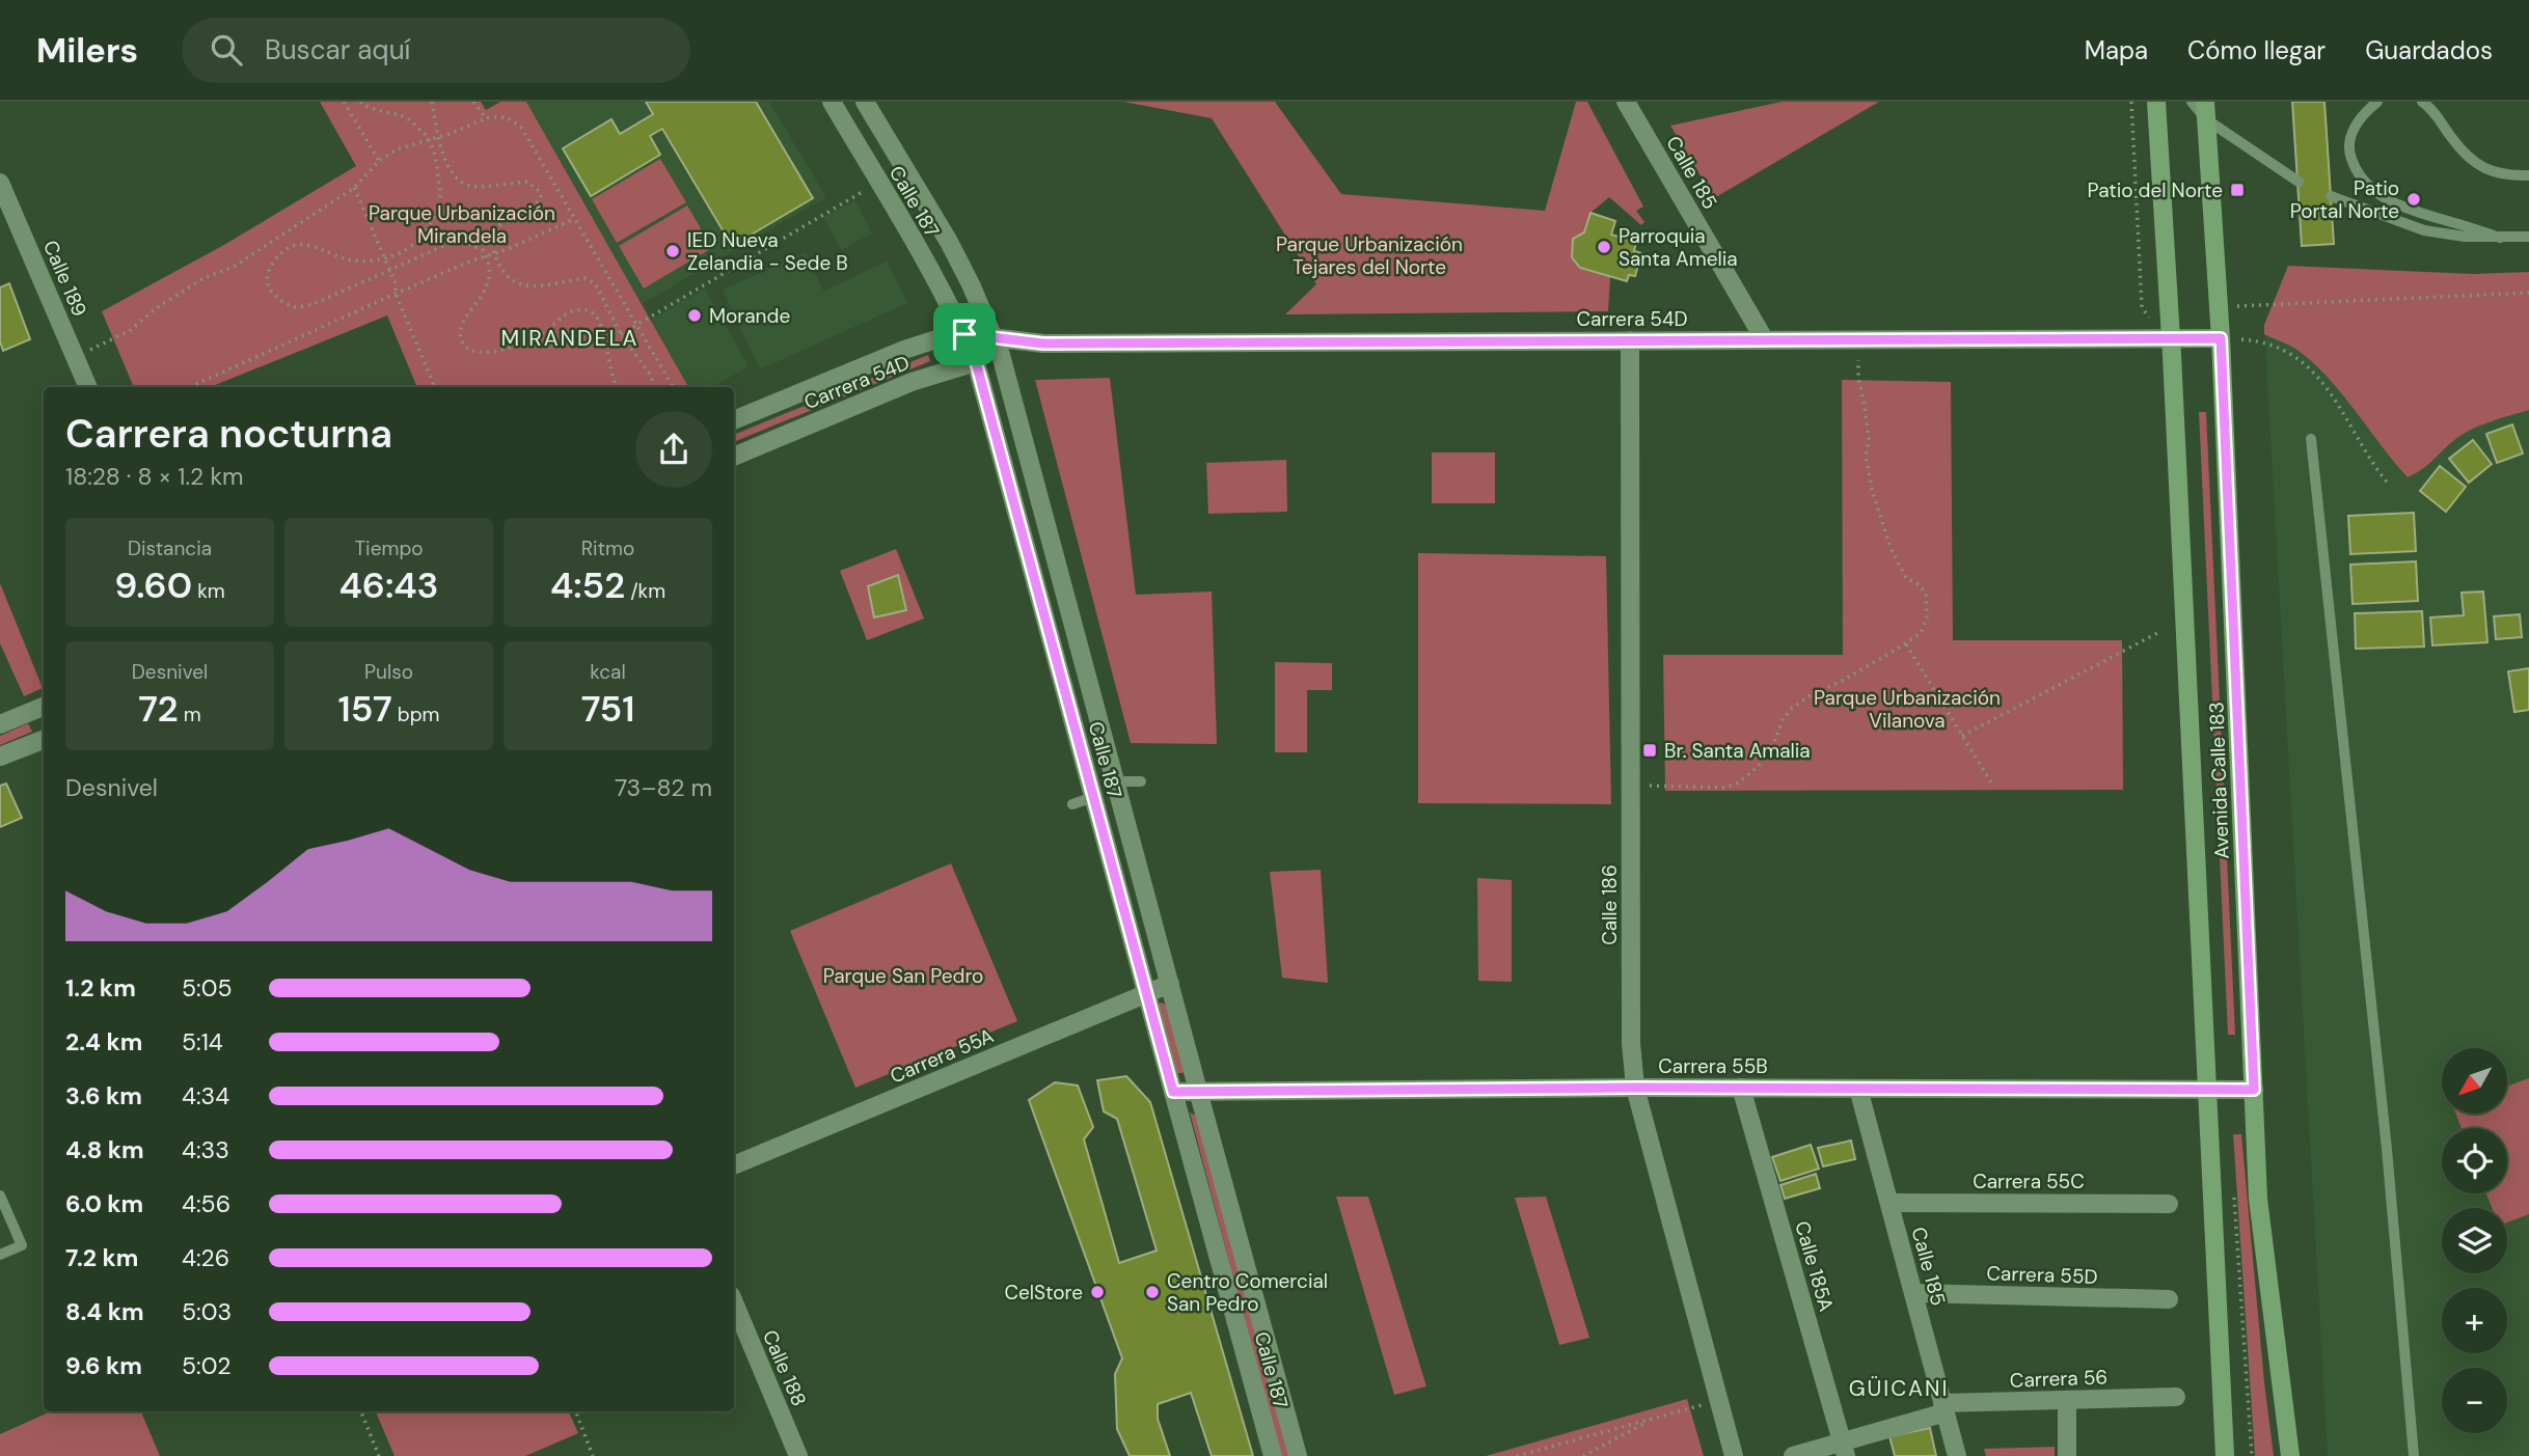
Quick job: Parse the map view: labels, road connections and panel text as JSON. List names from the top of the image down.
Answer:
{
  "streets": {
    "main road": ["Avenida Calle 183"],
    "street": [
      "Calle 185",
      "Calle 187",
      "Calle 189",
      "Carrera 54D",
      "Calle 186",
      "Carrera 55A",
      "Carrera 55B",
      "Carrera 55C",
      "Calle 185A",
      "Carrera 55D",
      "Calle 188",
      "Carrera 56"
    ]
  },
  "crossings": [
    ["Calle 185", "Carrera 54D"],
    ["Calle 185", "Carrera 55B"],
    ["Calle 185", "Carrera 55C"],
    ["Calle 185", "Carrera 55D"],
    ["Calle 185", "Carrera 56"],
    ["Calle 187", "Carrera 54D"],
    ["Calle 187", "Carrera 55A"],
    ["Calle 187", "Carrera 55B"],
    ["Carrera 54D", "Avenida Calle 183"],
    ["Carrera 54D", "Calle 186"],
    ["Avenida Calle 183", "Carrera 55B"],
    ["Calle 186", "Carrera 55B"],
    ["Carrera 55B", "Calle 185A"],
    ["Calle 185A", "Carrera 56"]
  ],
  "districts": ["MIRANDELA", "GÜICANI"],
  "parks": [
    "Parque Urbanización Mirandela",
    "Parque Urbanización Tejares del Norte",
    "Parque Urbanización Vilanova",
    "Parque San Pedro"
  ],
  "places": {
    "transit": ["Patio del Norte", "Br. Santa Amalia"],
    "other": [
      "Patio Portal Norte",
      "Parroquia Santa Amelia",
      "IED Nueva Zelandia - Sede B",
      "Morande",
      "CelStore",
      "Centro Comercial San Pedro"
    ]
  },
  "north": "bottom left",
  "page": {
    "header": "Milers",
    "search": "Buscar aquí",
    "nav": ["Mapa", "Cómo llegar", "Guardados"],
    "heading": ["Carrera nocturna", "18:28 · 8 × 1.2 km"],
    "stats": [
      ["Distancia", "9.60 km"],
      ["Tiempo", "46:43"],
      ["Ritmo", "4:52 /km"],
      ["Desnivel", "72 m"],
      ["Pulso", "157 bpm"],
      ["kcal", "751"]
    ],
    "chart": ["Desnivel", "73–82 m"],
    "list": [
      {
        "name": "1.2 km",
        "note": "5:05"
      },
      {
        "name": "2.4 km",
        "note": "5:14"
      },
      {
        "name": "3.6 km",
        "note": "4:34"
      },
      {
        "name": "4.8 km",
        "note": "4:33"
      },
      {
        "name": "6.0 km",
        "note": "4:56"
      },
      {
        "name": "7.2 km",
        "note": "4:26"
      },
      {
        "name": "8.4 km",
        "note": "5:03"
      },
      {
        "name": "9.6 km",
        "note": "5:02"
      }
    ],
    "map_buttons": ["+", "−"]
  }
}
